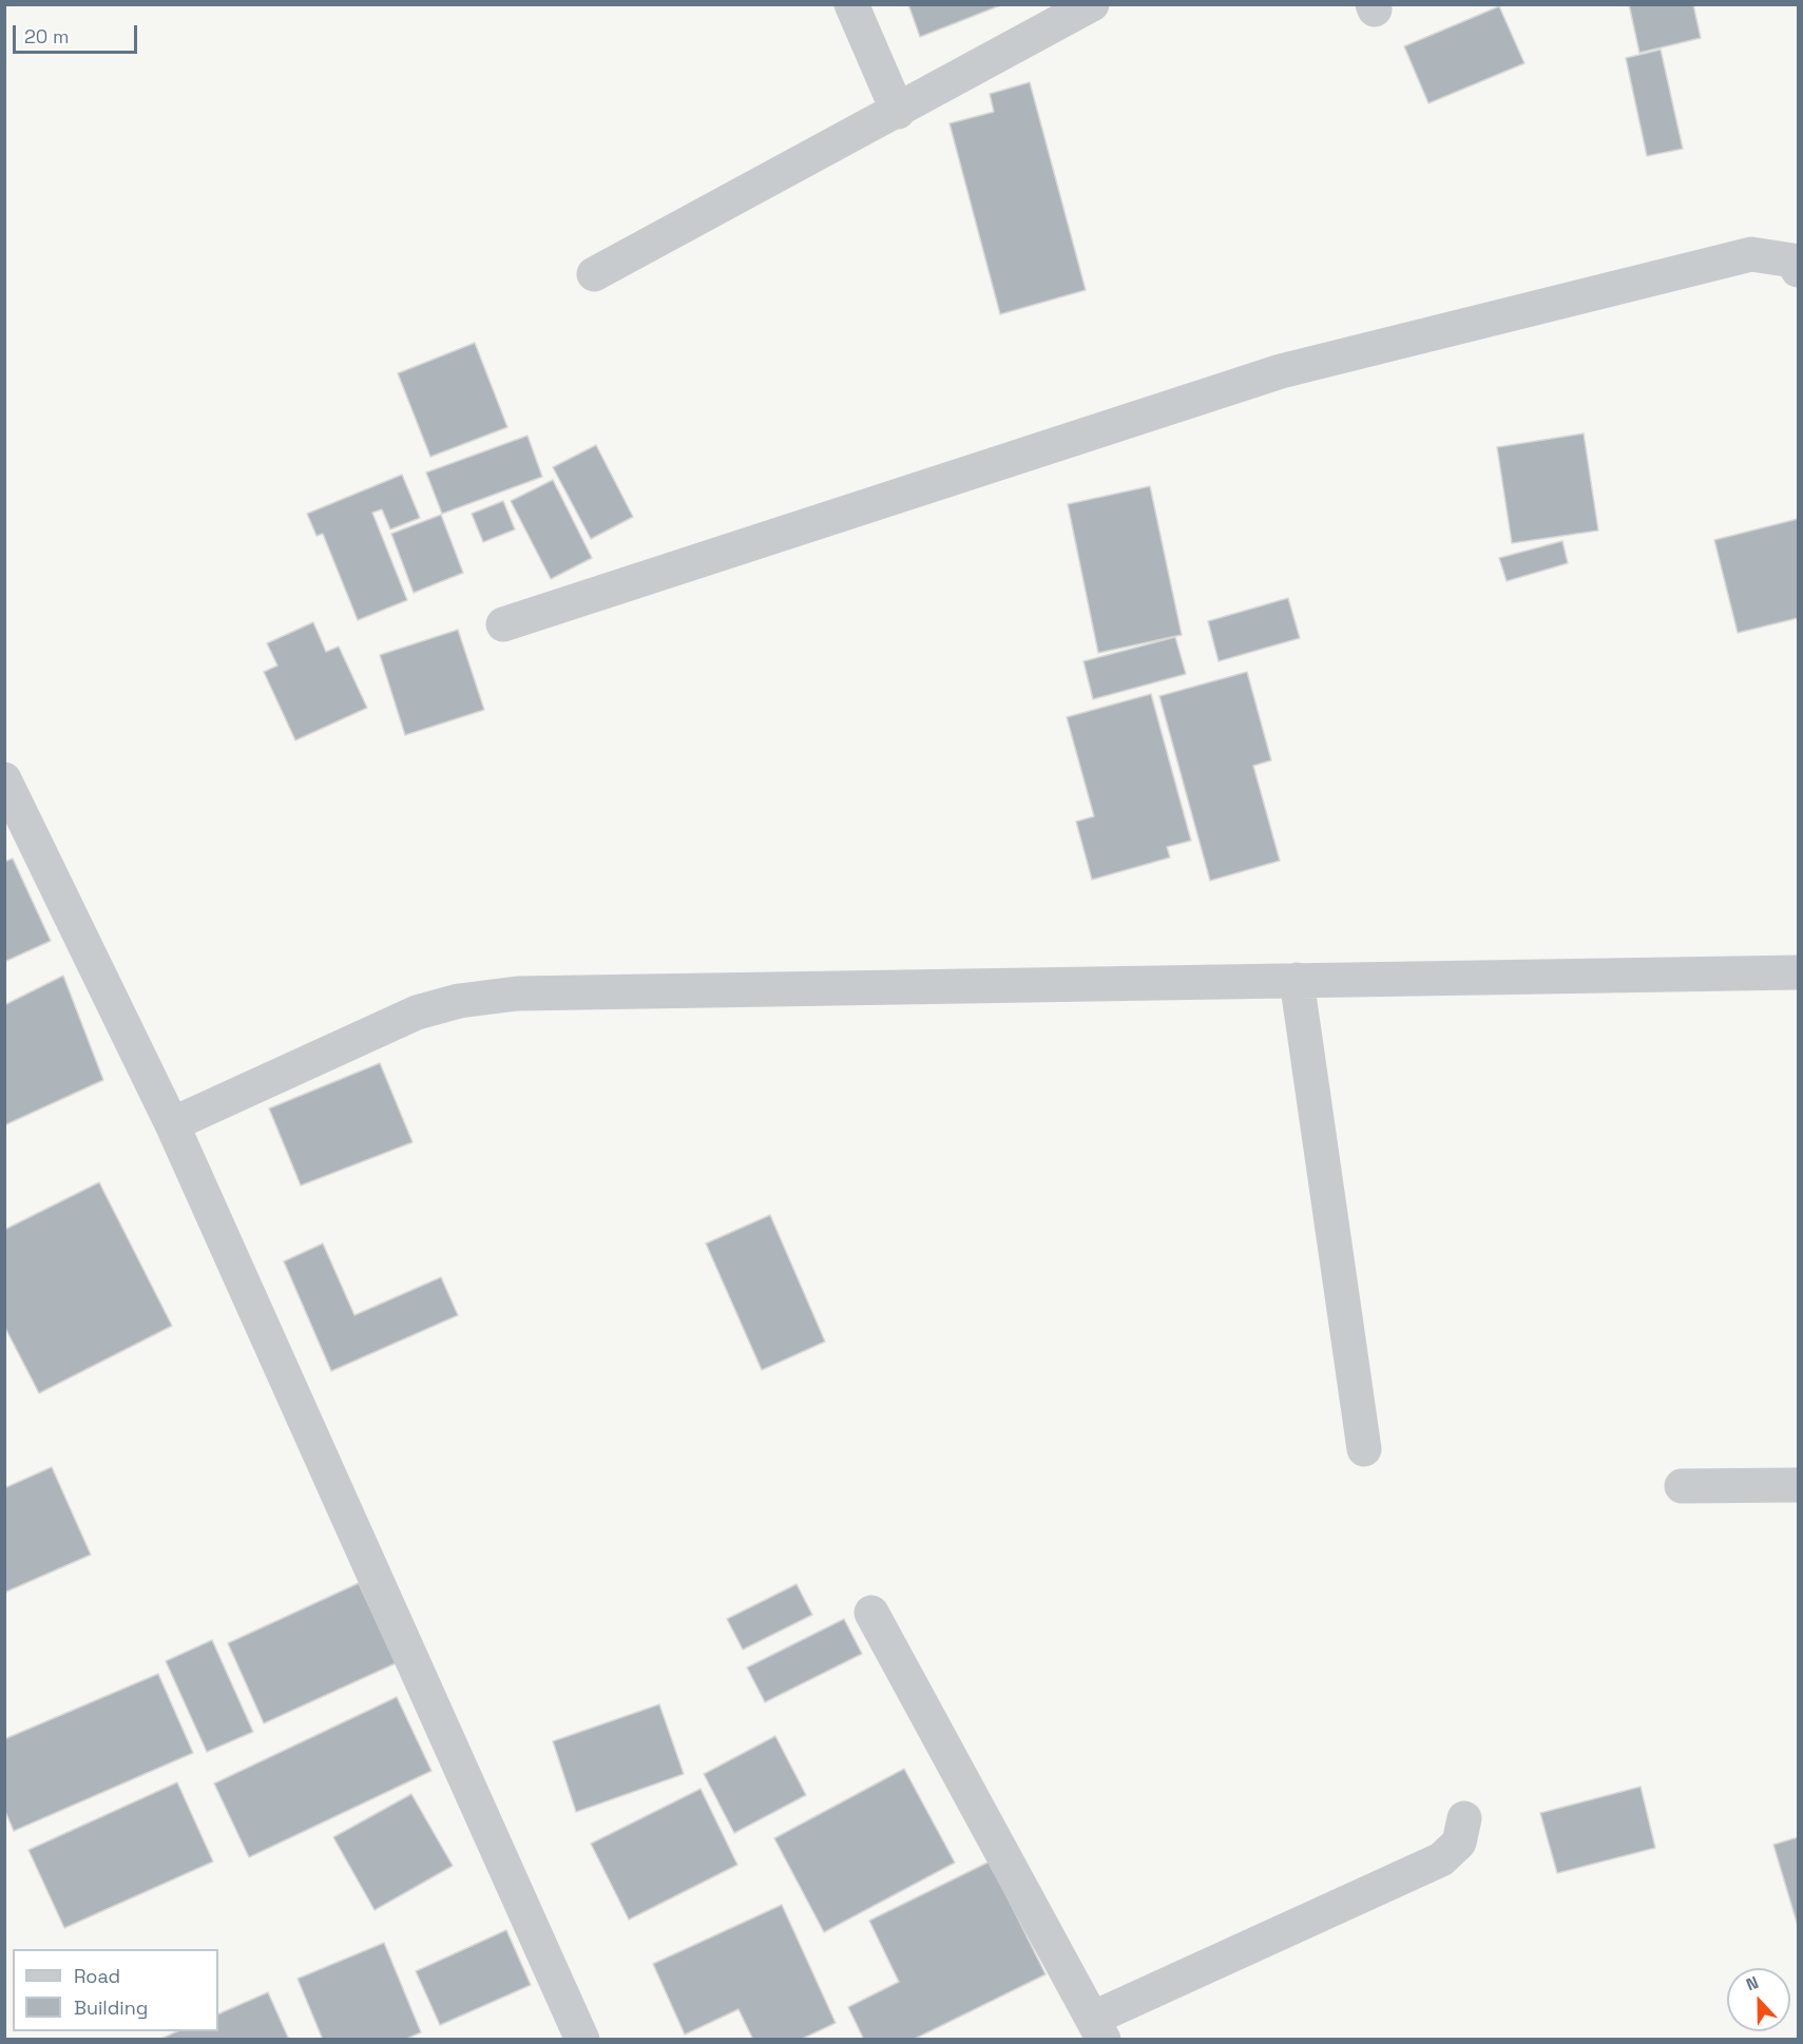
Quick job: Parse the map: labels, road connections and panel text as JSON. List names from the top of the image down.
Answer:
{
  "legend": ["Road", "Building"],
  "scale_bar": "20 m",
  "north": "top"
}
